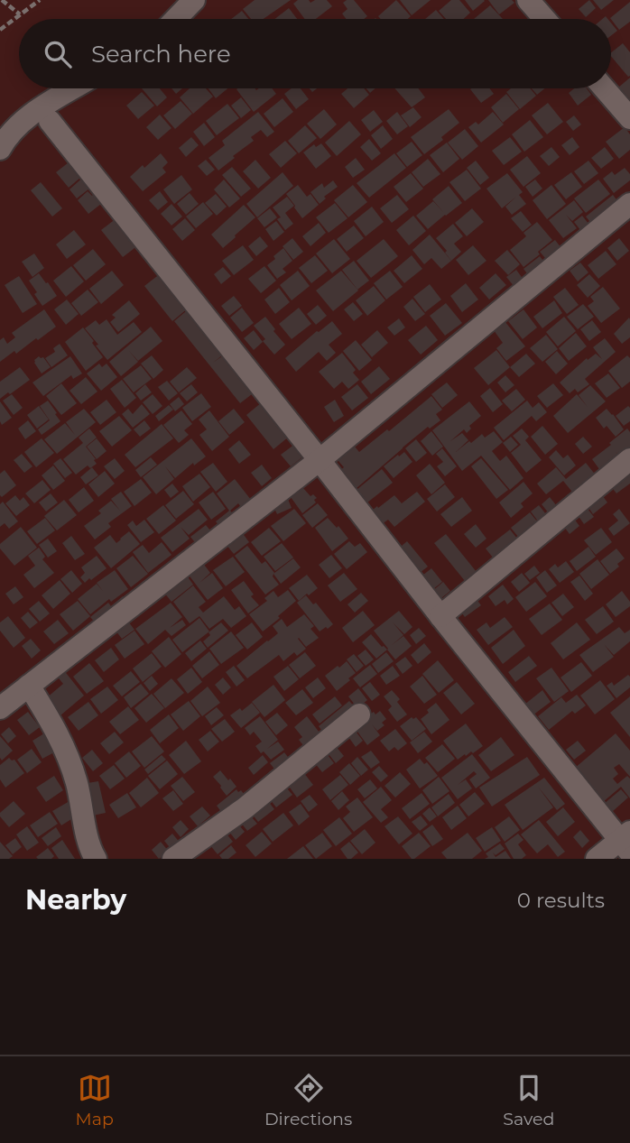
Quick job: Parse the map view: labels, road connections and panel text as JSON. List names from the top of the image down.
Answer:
{
  "page": {
    "search": "Search here",
    "heading": ["Nearby", "0 results"],
    "nav": ["Map", "Directions", "Saved"]
  }
}
